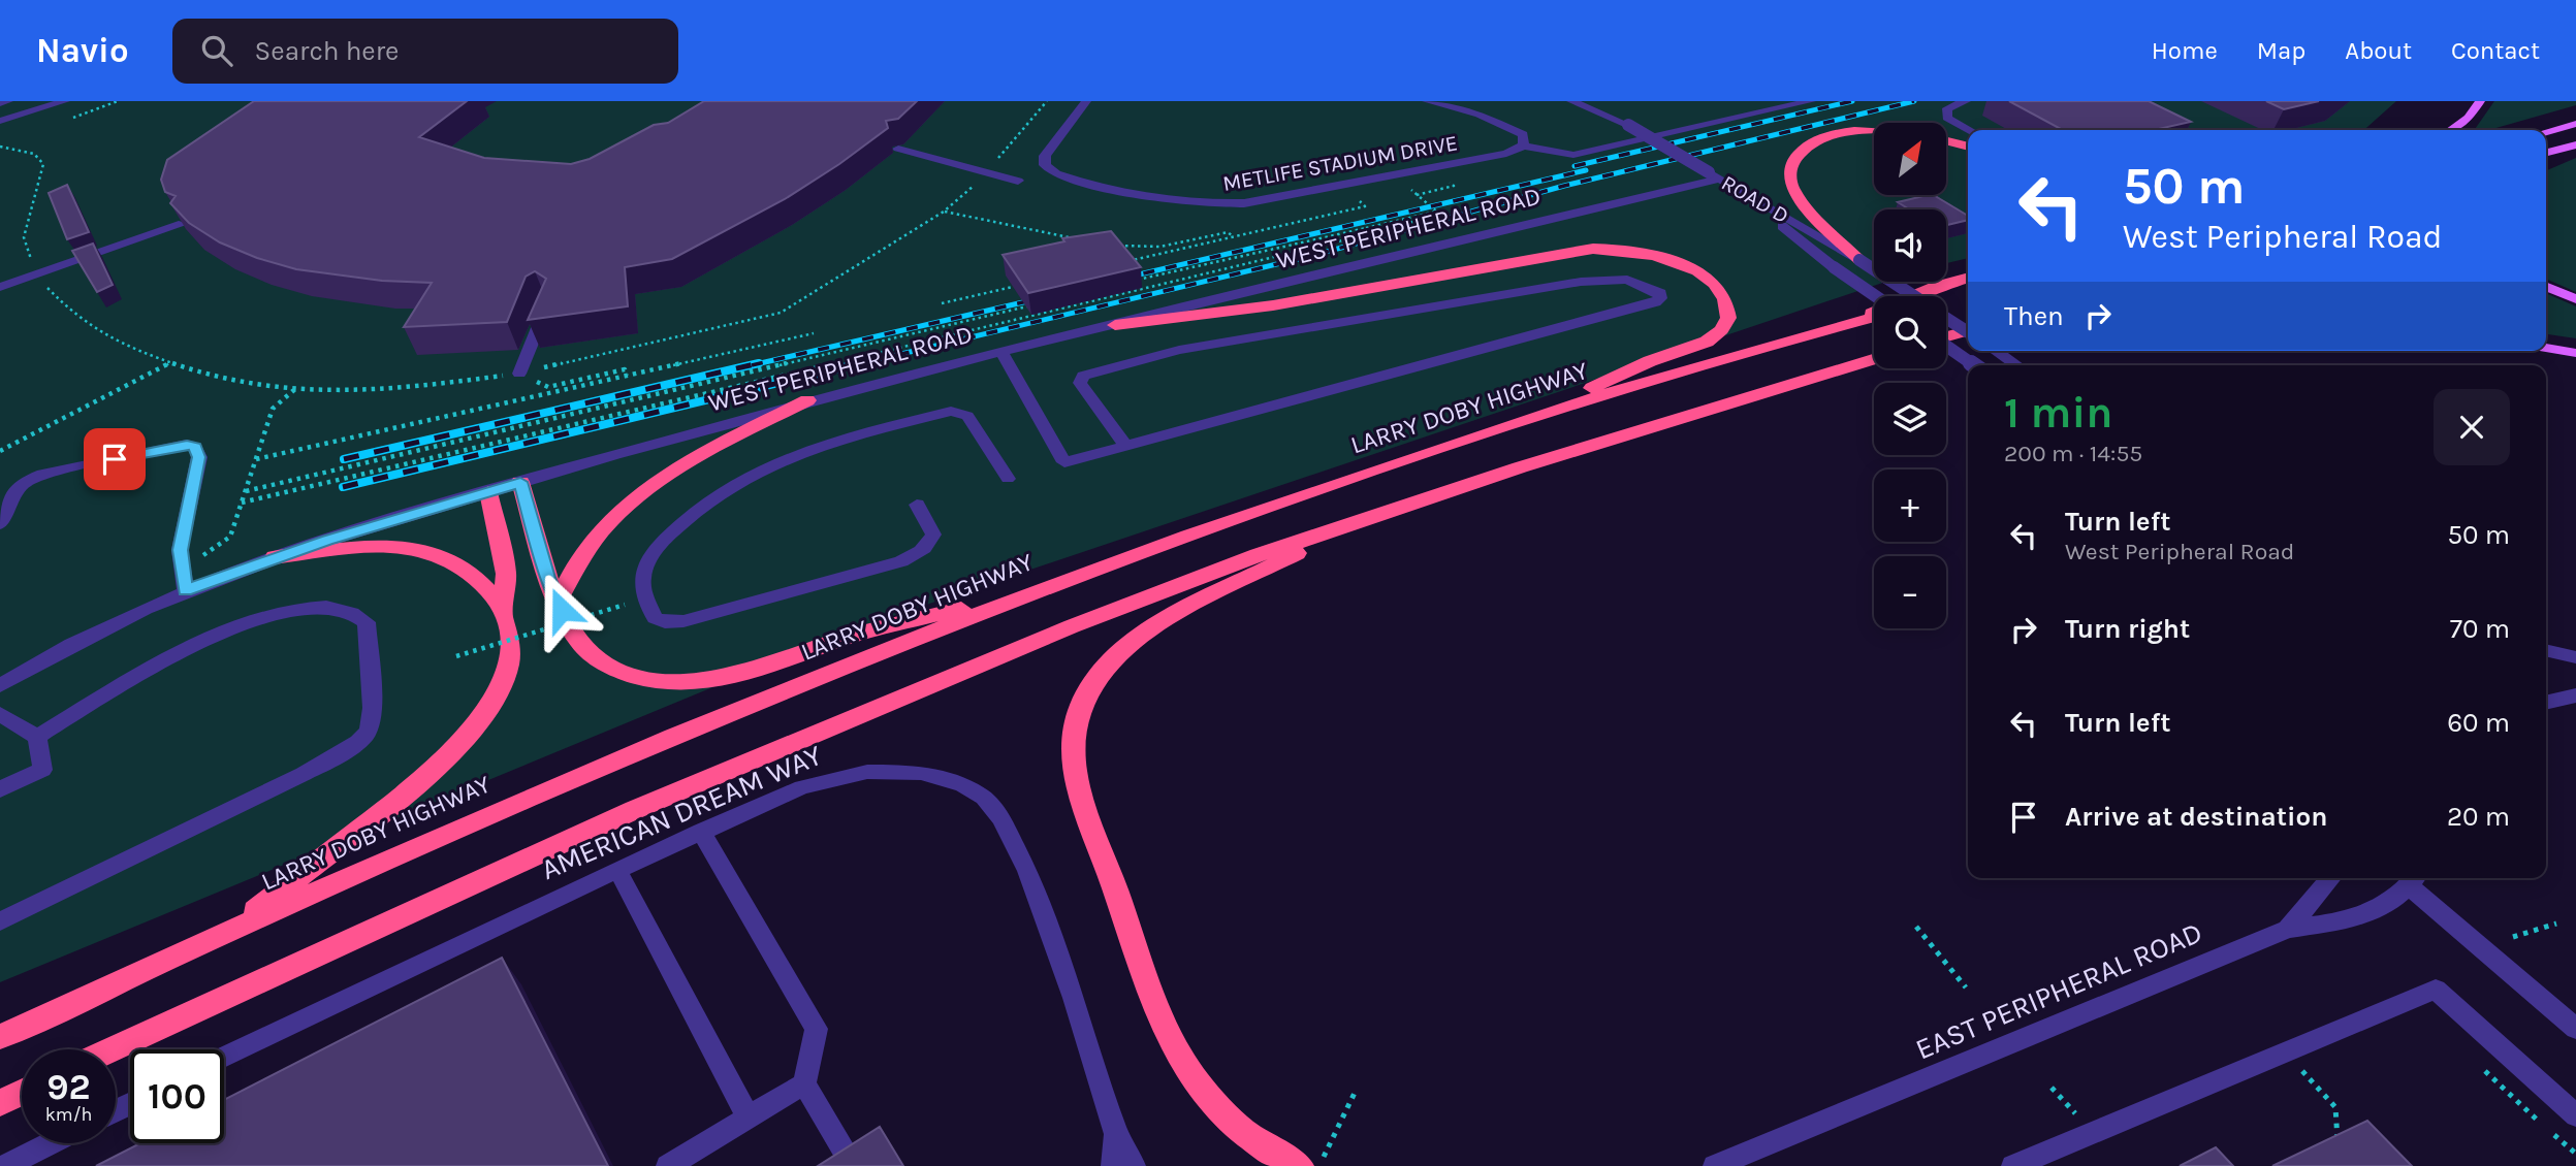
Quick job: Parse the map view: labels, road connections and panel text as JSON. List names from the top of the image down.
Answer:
{
  "streets": {
    "highway": ["LARRY DOBY HIGHWAY"],
    "street": [
      "METLIFE STADIUM DRIVE",
      "ROAD D",
      "WEST PERIPHERAL ROAD",
      "AMERICAN DREAM WAY",
      "EAST PERIPHERAL ROAD"
    ]
  },
  "crossings": [
    ["ROAD D", "WEST PERIPHERAL ROAD"]
  ],
  "north": "top right",
  "page": {
    "header": "Navio",
    "search": "Search here",
    "nav": [
      "Home",
      "Map",
      "About",
      "Contact"
    ],
    "map_buttons": ["+", "−"],
    "turn": ["50 m", "West Peripheral Road"],
    "then": "Then",
    "heading": ["1 min", "200 m · 14:55"],
    "list": [
      {
        "name": "Turn left",
        "note": "West Peripheral Road",
        "value": "50 m"
      },
      {
        "name": "Turn right",
        "value": "70 m"
      },
      {
        "name": "Turn left",
        "value": "60 m"
      },
      {
        "name": "Arrive at destination",
        "value": "20 m"
      }
    ],
    "speed": "92 km/h",
    "limit": "100"
  }
}
